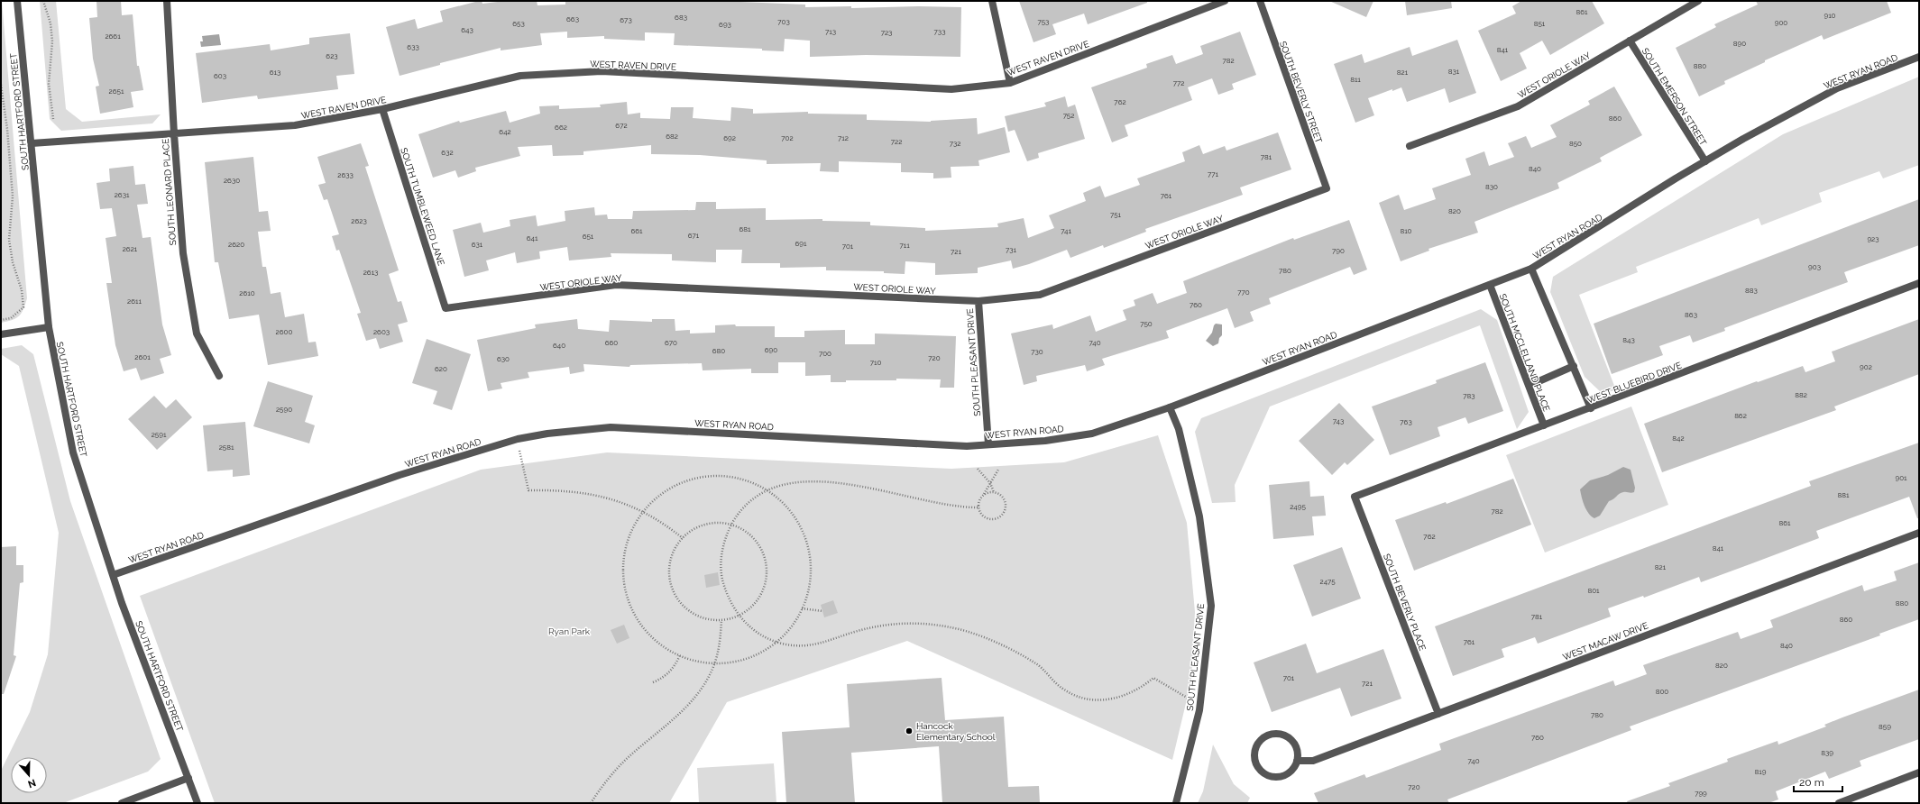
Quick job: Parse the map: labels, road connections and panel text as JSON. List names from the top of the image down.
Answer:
{
  "streets": {
    "street": [
      "WEST RAVEN DRIVE",
      "WEST RYAN ROAD",
      "WEST ORIOLE WAY",
      "SOUTH BEVERLY STREET",
      "SOUTH EMERSON STREET",
      "SOUTH HARTFORD STREET",
      "SOUTH LEONARD PLACE",
      "SOUTH TUMBLEWEED LANE",
      "SOUTH MCCLELLAND PLACE",
      "SOUTH PLEASANT DRIVE",
      "WEST BLUEBIRD DRIVE",
      "SOUTH BEVERLY PLACE",
      "WEST MACAW DRIVE"
    ]
  },
  "crossings": [
    ["WEST RAVEN DRIVE", "SOUTH HARTFORD STREET"],
    ["WEST RAVEN DRIVE", "SOUTH LEONARD PLACE"],
    ["WEST RAVEN DRIVE", "SOUTH TUMBLEWEED LANE"],
    ["WEST RYAN ROAD", "SOUTH EMERSON STREET"],
    ["WEST RYAN ROAD", "SOUTH HARTFORD STREET"],
    ["WEST RYAN ROAD", "SOUTH MCCLELLAND PLACE"],
    ["WEST RYAN ROAD", "SOUTH PLEASANT DRIVE"],
    ["WEST ORIOLE WAY", "SOUTH BEVERLY STREET"],
    ["WEST ORIOLE WAY", "SOUTH EMERSON STREET"],
    ["WEST ORIOLE WAY", "SOUTH TUMBLEWEED LANE"],
    ["WEST ORIOLE WAY", "SOUTH PLEASANT DRIVE"],
    ["SOUTH MCCLELLAND PLACE", "WEST BLUEBIRD DRIVE"],
    ["WEST BLUEBIRD DRIVE", "SOUTH BEVERLY PLACE"],
    ["SOUTH BEVERLY PLACE", "WEST MACAW DRIVE"]
  ],
  "parks": ["Ryan Park"],
  "places": ["Hancock Elementary School"],
  "house_numbers": [
    "861",
    "910",
    "683",
    "663",
    "673",
    "703",
    "753",
    "900",
    "653",
    "851",
    "693",
    "643",
    "713",
    "733",
    "723",
    "2661",
    "890",
    "633",
    "841",
    "623",
    "782",
    "880",
    "831",
    "613",
    "821",
    "603",
    "811",
    "772",
    "2651",
    "762",
    "752",
    "860",
    "672",
    "662",
    "642",
    "682",
    "692",
    "702",
    "712",
    "722",
    "732",
    "850",
    "632",
    "781",
    "840",
    "771",
    "2633",
    "2630",
    "830",
    "2631",
    "761",
    "820",
    "751",
    "2623",
    "681",
    "661",
    "741",
    "810",
    "671",
    "651",
    "641",
    "923",
    "691",
    "2620",
    "631",
    "711",
    "701",
    "2621",
    "731",
    "790",
    "721",
    "903",
    "780",
    "2613",
    "883",
    "770",
    "2610",
    "2611",
    "760",
    "863",
    "750",
    "2600",
    "2603",
    "843",
    "660",
    "670",
    "740",
    "640",
    "690",
    "680",
    "730",
    "700",
    "2601",
    "720",
    "630",
    "710",
    "902",
    "620",
    "882",
    "783",
    "2590",
    "862",
    "743",
    "763",
    "2591",
    "842",
    "2581",
    "901",
    "881",
    "2495",
    "782",
    "861",
    "762",
    "841",
    "821",
    "2475",
    "801",
    "880",
    "781",
    "860",
    "761",
    "840",
    "820",
    "701",
    "721",
    "800",
    "780",
    "859",
    "760",
    "839",
    "740",
    "819",
    "720",
    "799"
  ],
  "scale_bar": "20 m",
  "north": "bottom"
}
